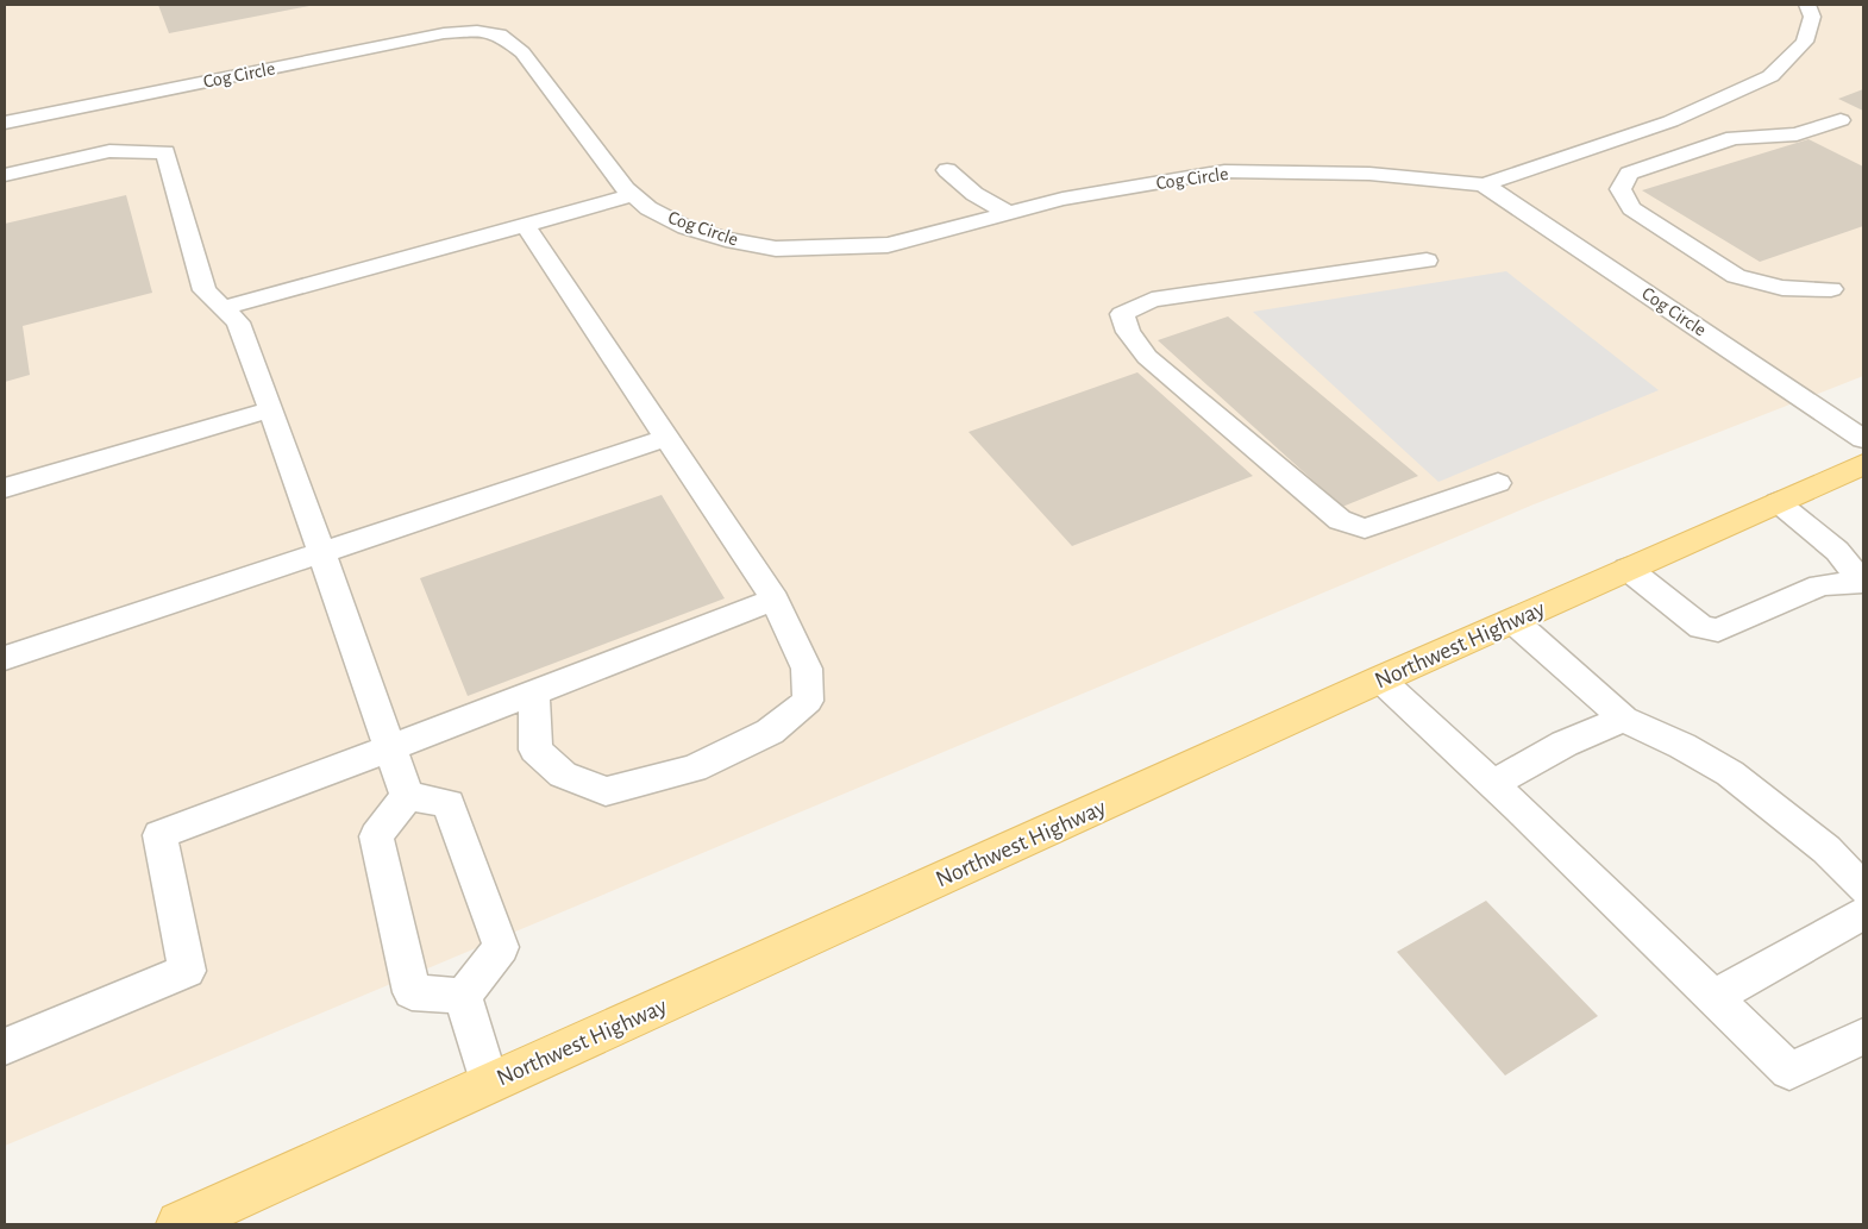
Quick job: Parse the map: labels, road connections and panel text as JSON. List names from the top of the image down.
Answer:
{
  "streets": {
    "main road": ["Northwest Highway"],
    "lane": ["Cog Circle"]
  }
}
